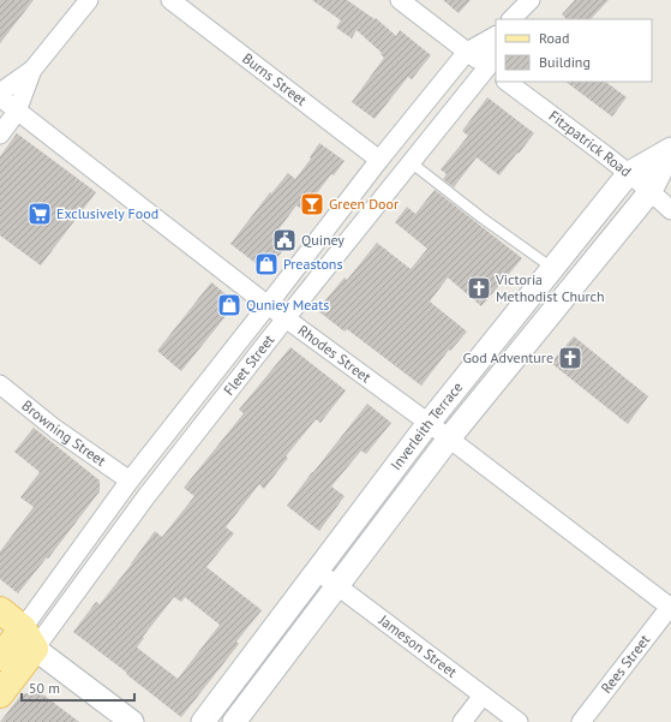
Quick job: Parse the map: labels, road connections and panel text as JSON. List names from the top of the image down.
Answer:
{
  "streets": {
    "main road": ["Fleet Street"],
    "street": [
      "Burns Street",
      "Fitzpatrick Road",
      "Rhodes Street",
      "Inverleith Terrace",
      "Browning Street",
      "Jameson Street",
      "Rees Street"
    ]
  },
  "crossings": [
    ["Burns Street", "Fleet Street"],
    ["Fitzpatrick Road", "Inverleith Terrace"],
    ["Rhodes Street", "Fleet Street"],
    ["Rhodes Street", "Inverleith Terrace"],
    ["Rhodes Street", "Rees Street"],
    ["Fleet Street", "Browning Street"],
    ["Inverleith Terrace", "Jameson Street"]
  ],
  "places": {
    "bar": ["Green Door"],
    "supermarket": ["Exclusively Food"],
    "public building": ["Quiney"],
    "shop": ["Preastons", "Quniey Meats"],
    "church": ["Victoria Methodist Church", "God Adventure"]
  },
  "legend": ["Road", "Building"],
  "scale_bar": "50 m"
}
